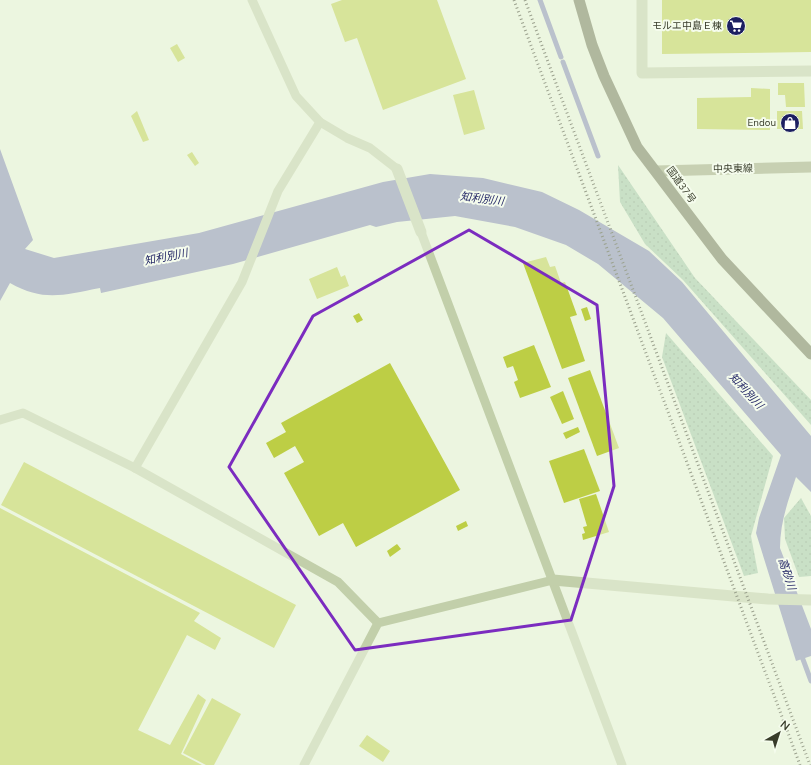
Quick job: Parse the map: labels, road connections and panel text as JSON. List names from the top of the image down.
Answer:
{
  "streets": {
    "highway": ["国道37号"],
    "main road": ["中央東線"]
  },
  "crossings": [
    ["中央東線", "国道37号"]
  ],
  "water": ["知利別川", "高砂川"],
  "places": {
    "supermarket": ["モルエ中島Ｅ棟"],
    "shop": ["Endou"]
  },
  "north": "top right"
}
